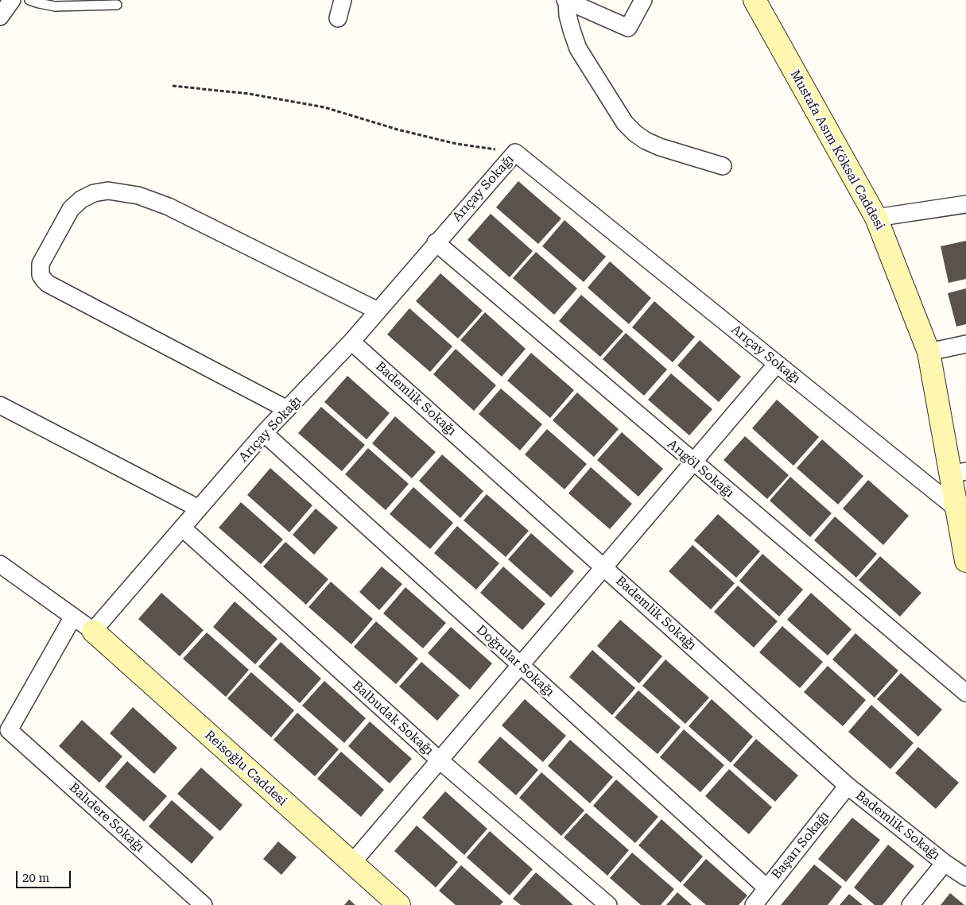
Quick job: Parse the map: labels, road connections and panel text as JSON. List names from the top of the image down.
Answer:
{
  "streets": {
    "street": [
      "Mustafa Asım Köksal Caddesi",
      "Arıçay Sokağı",
      "Bademlik Sokağı",
      "Arıgöl Sokağı",
      "Doğrular Sokağı",
      "Balbudak Sokağı",
      "Reisoğlu Caddesi",
      "Balıdere Sokağı",
      "Başarı Sokağı"
    ]
  },
  "crossings": [
    ["Mustafa Asım Köksal Caddesi", "Arıçay Sokağı"],
    ["Arıçay Sokağı", "Bademlik Sokağı"],
    ["Arıçay Sokağı", "Arıgöl Sokağı"],
    ["Arıçay Sokağı", "Doğrular Sokağı"],
    ["Arıçay Sokağı", "Balbudak Sokağı"],
    ["Arıçay Sokağı", "Reisoğlu Caddesi"],
    ["Bademlik Sokağı", "Başarı Sokağı"],
    ["Doğrular Sokağı", "Başarı Sokağı"]
  ],
  "scale_bar": "20 m"
}
